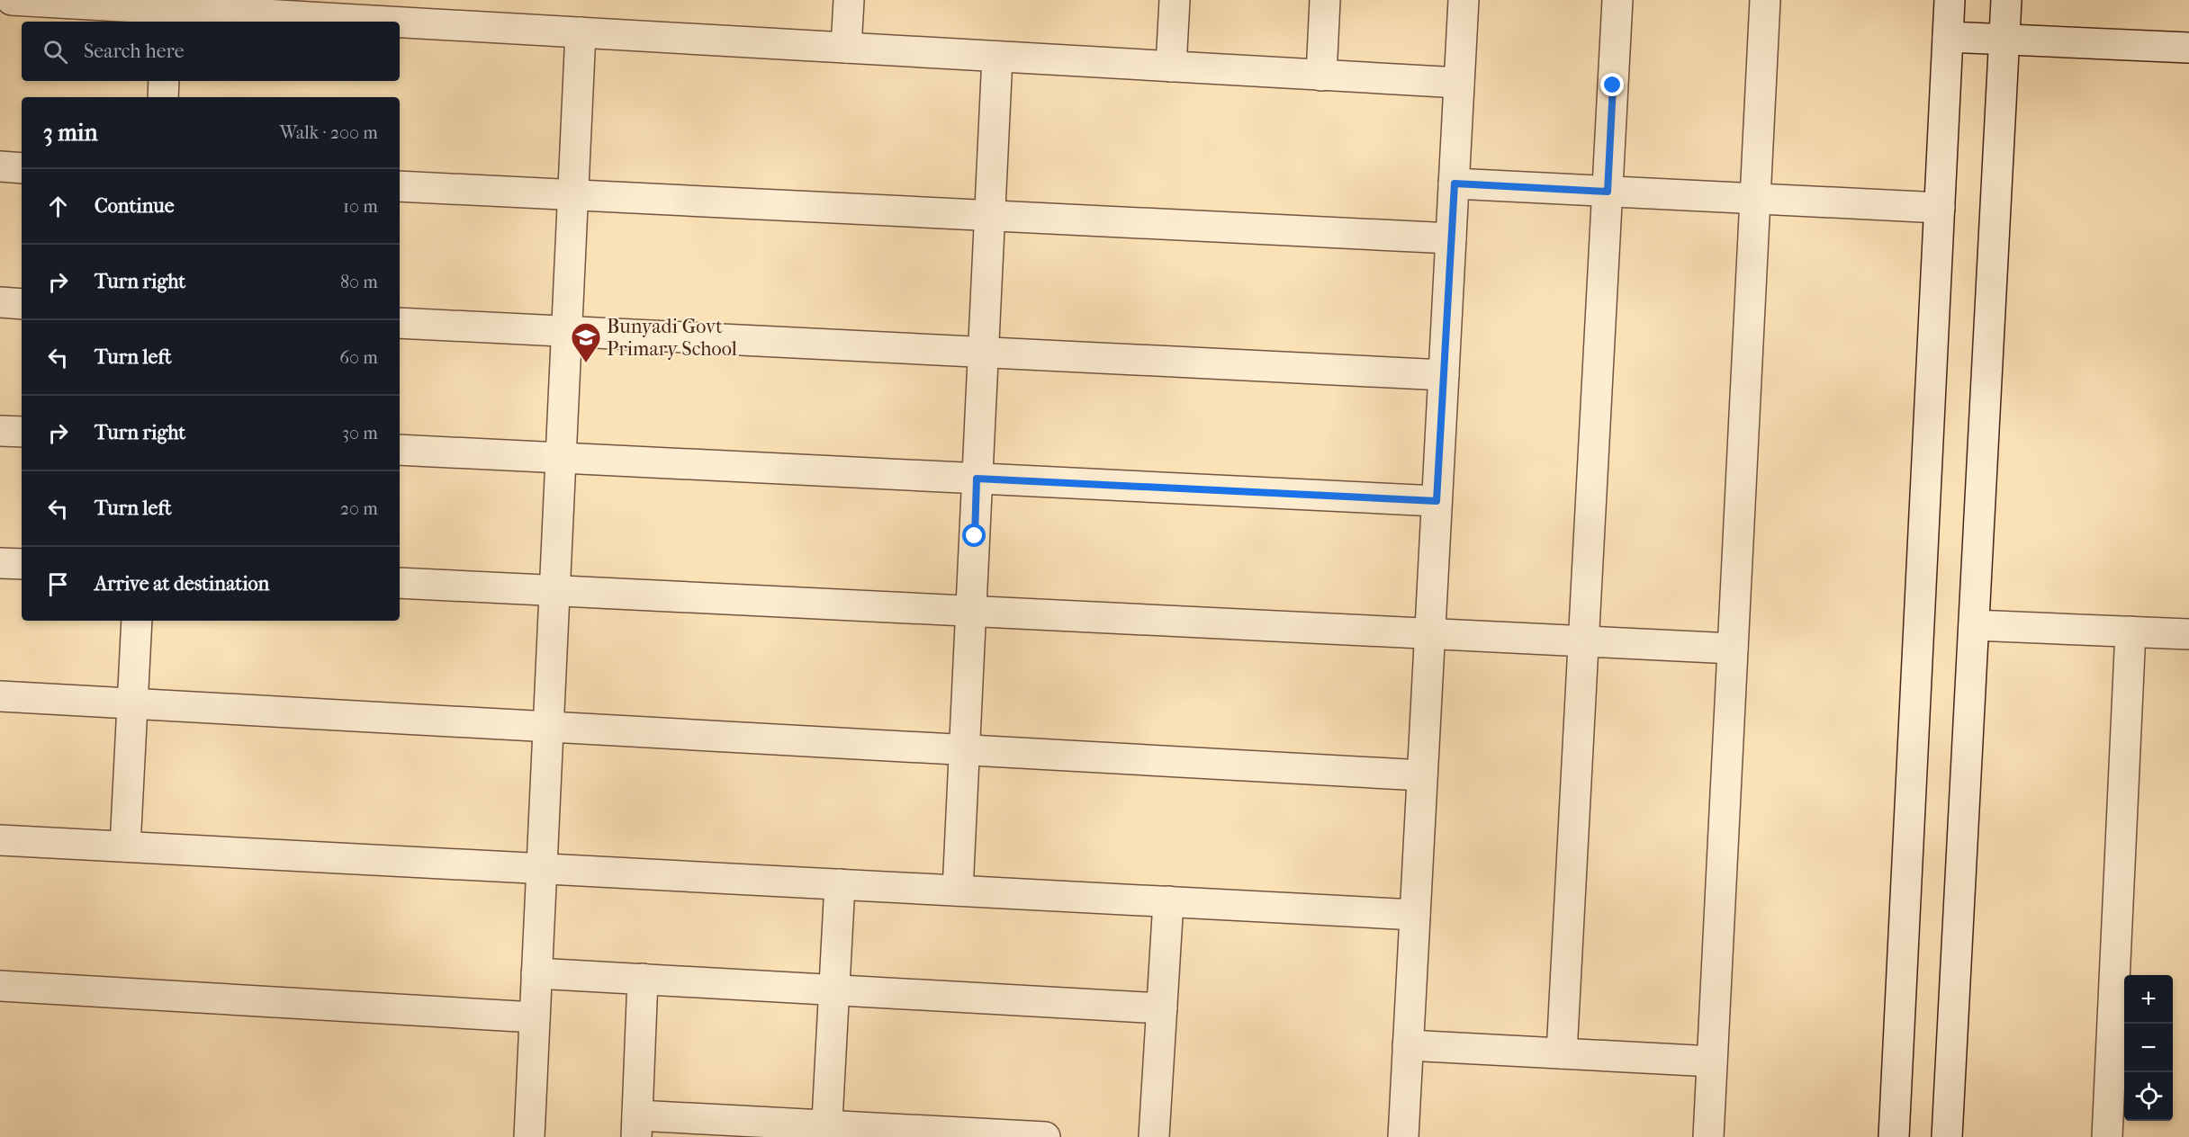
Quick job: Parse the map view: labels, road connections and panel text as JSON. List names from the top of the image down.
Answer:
{
  "places": {
    "school or university": ["Bunyadi Govt Primary School"]
  },
  "page": {
    "search": "Search here",
    "heading": ["3 min", "Walk · 200 m"],
    "list": [
      ["Continue", "10 m"],
      ["Turn right", "80 m"],
      ["Turn left", "60 m"],
      ["Turn right", "30 m"],
      ["Turn left", "20 m"],
      "Arrive at destination"
    ],
    "map_buttons": ["+", "−"]
  }
}
